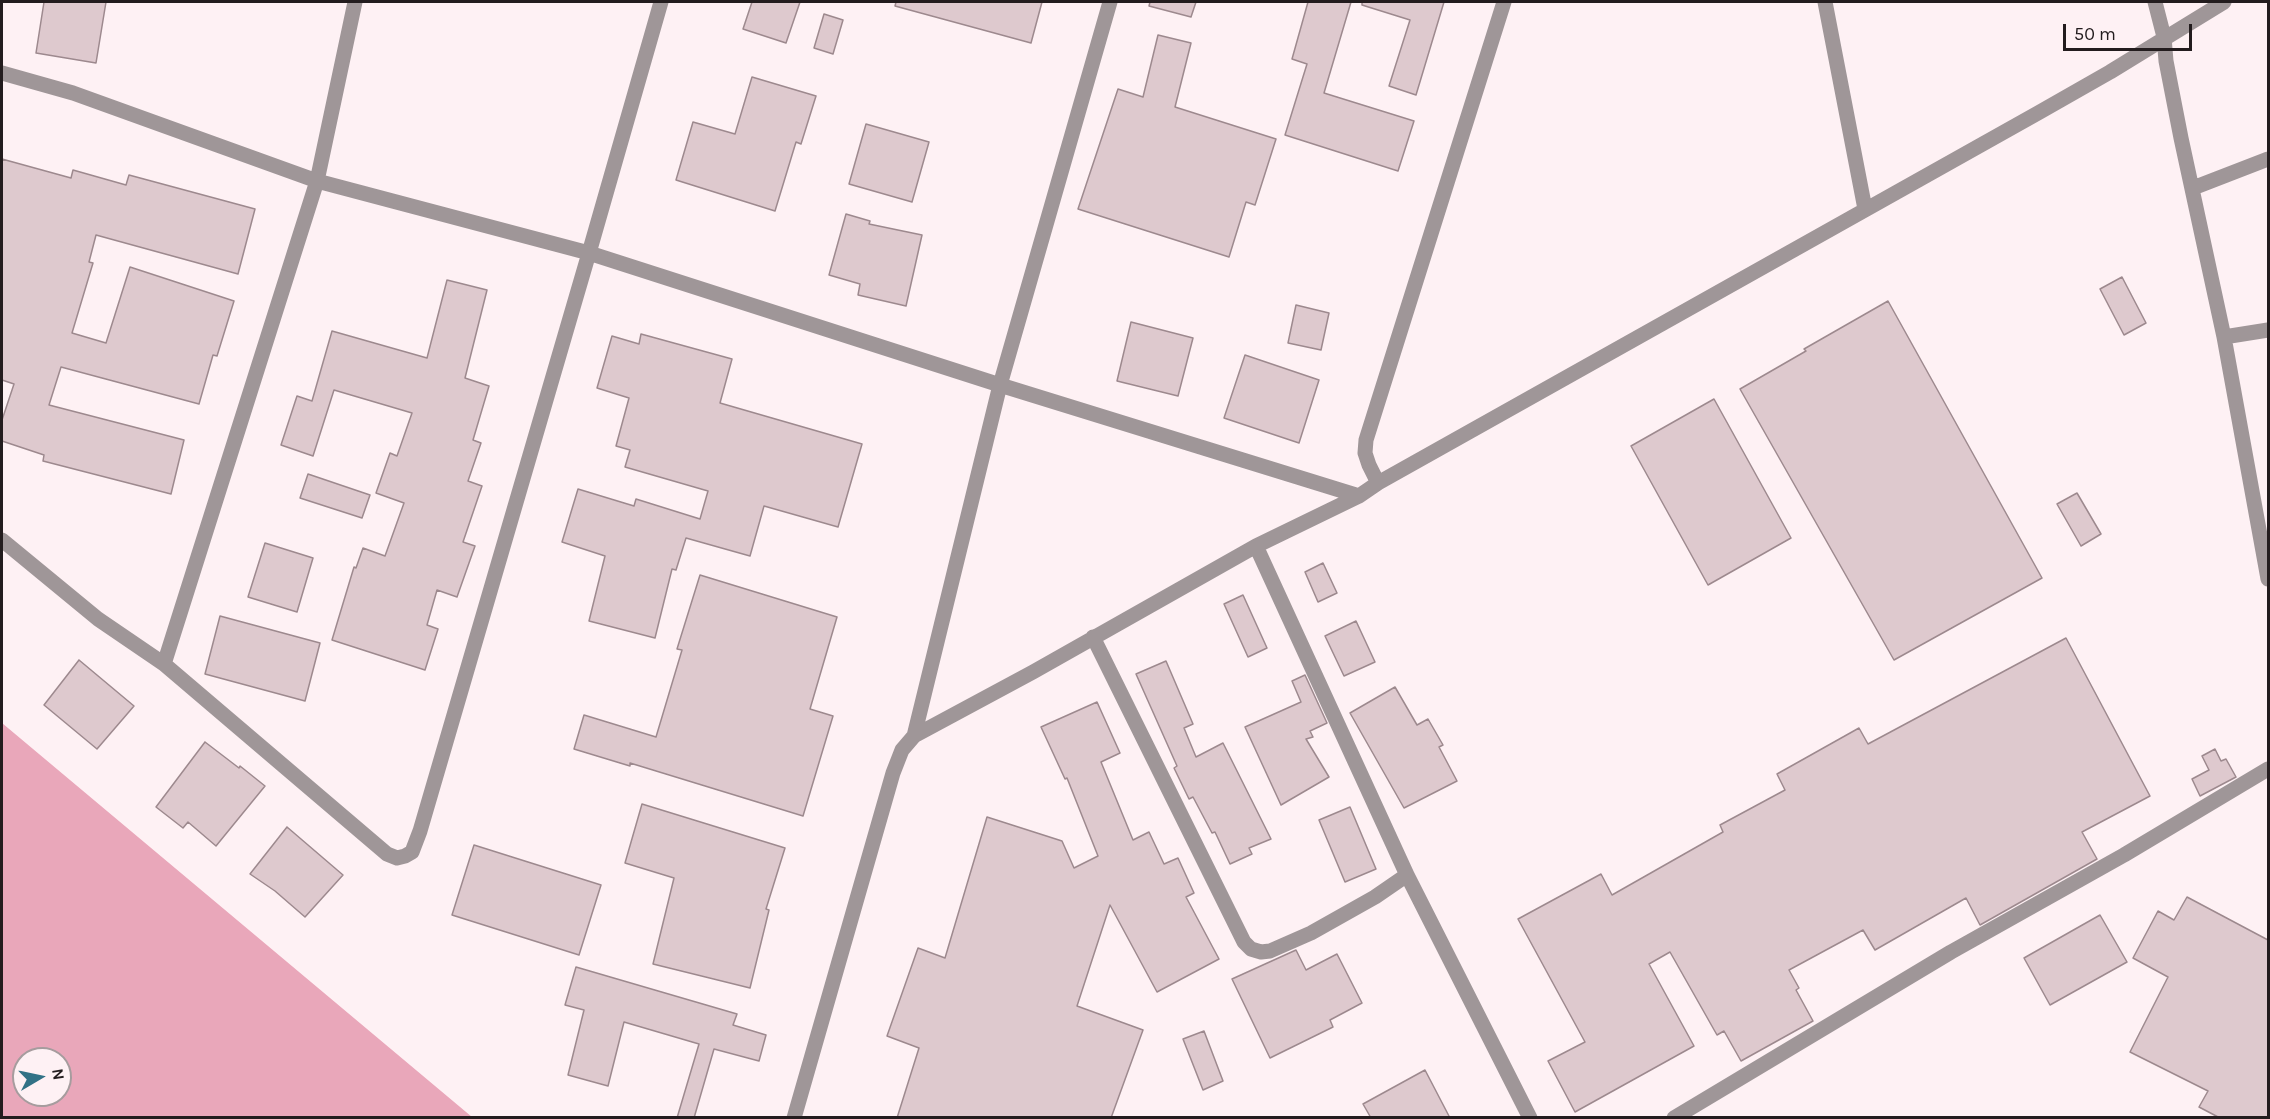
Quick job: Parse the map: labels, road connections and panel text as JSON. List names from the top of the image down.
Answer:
{
  "scale_bar": "50 m",
  "north": "right"
}
